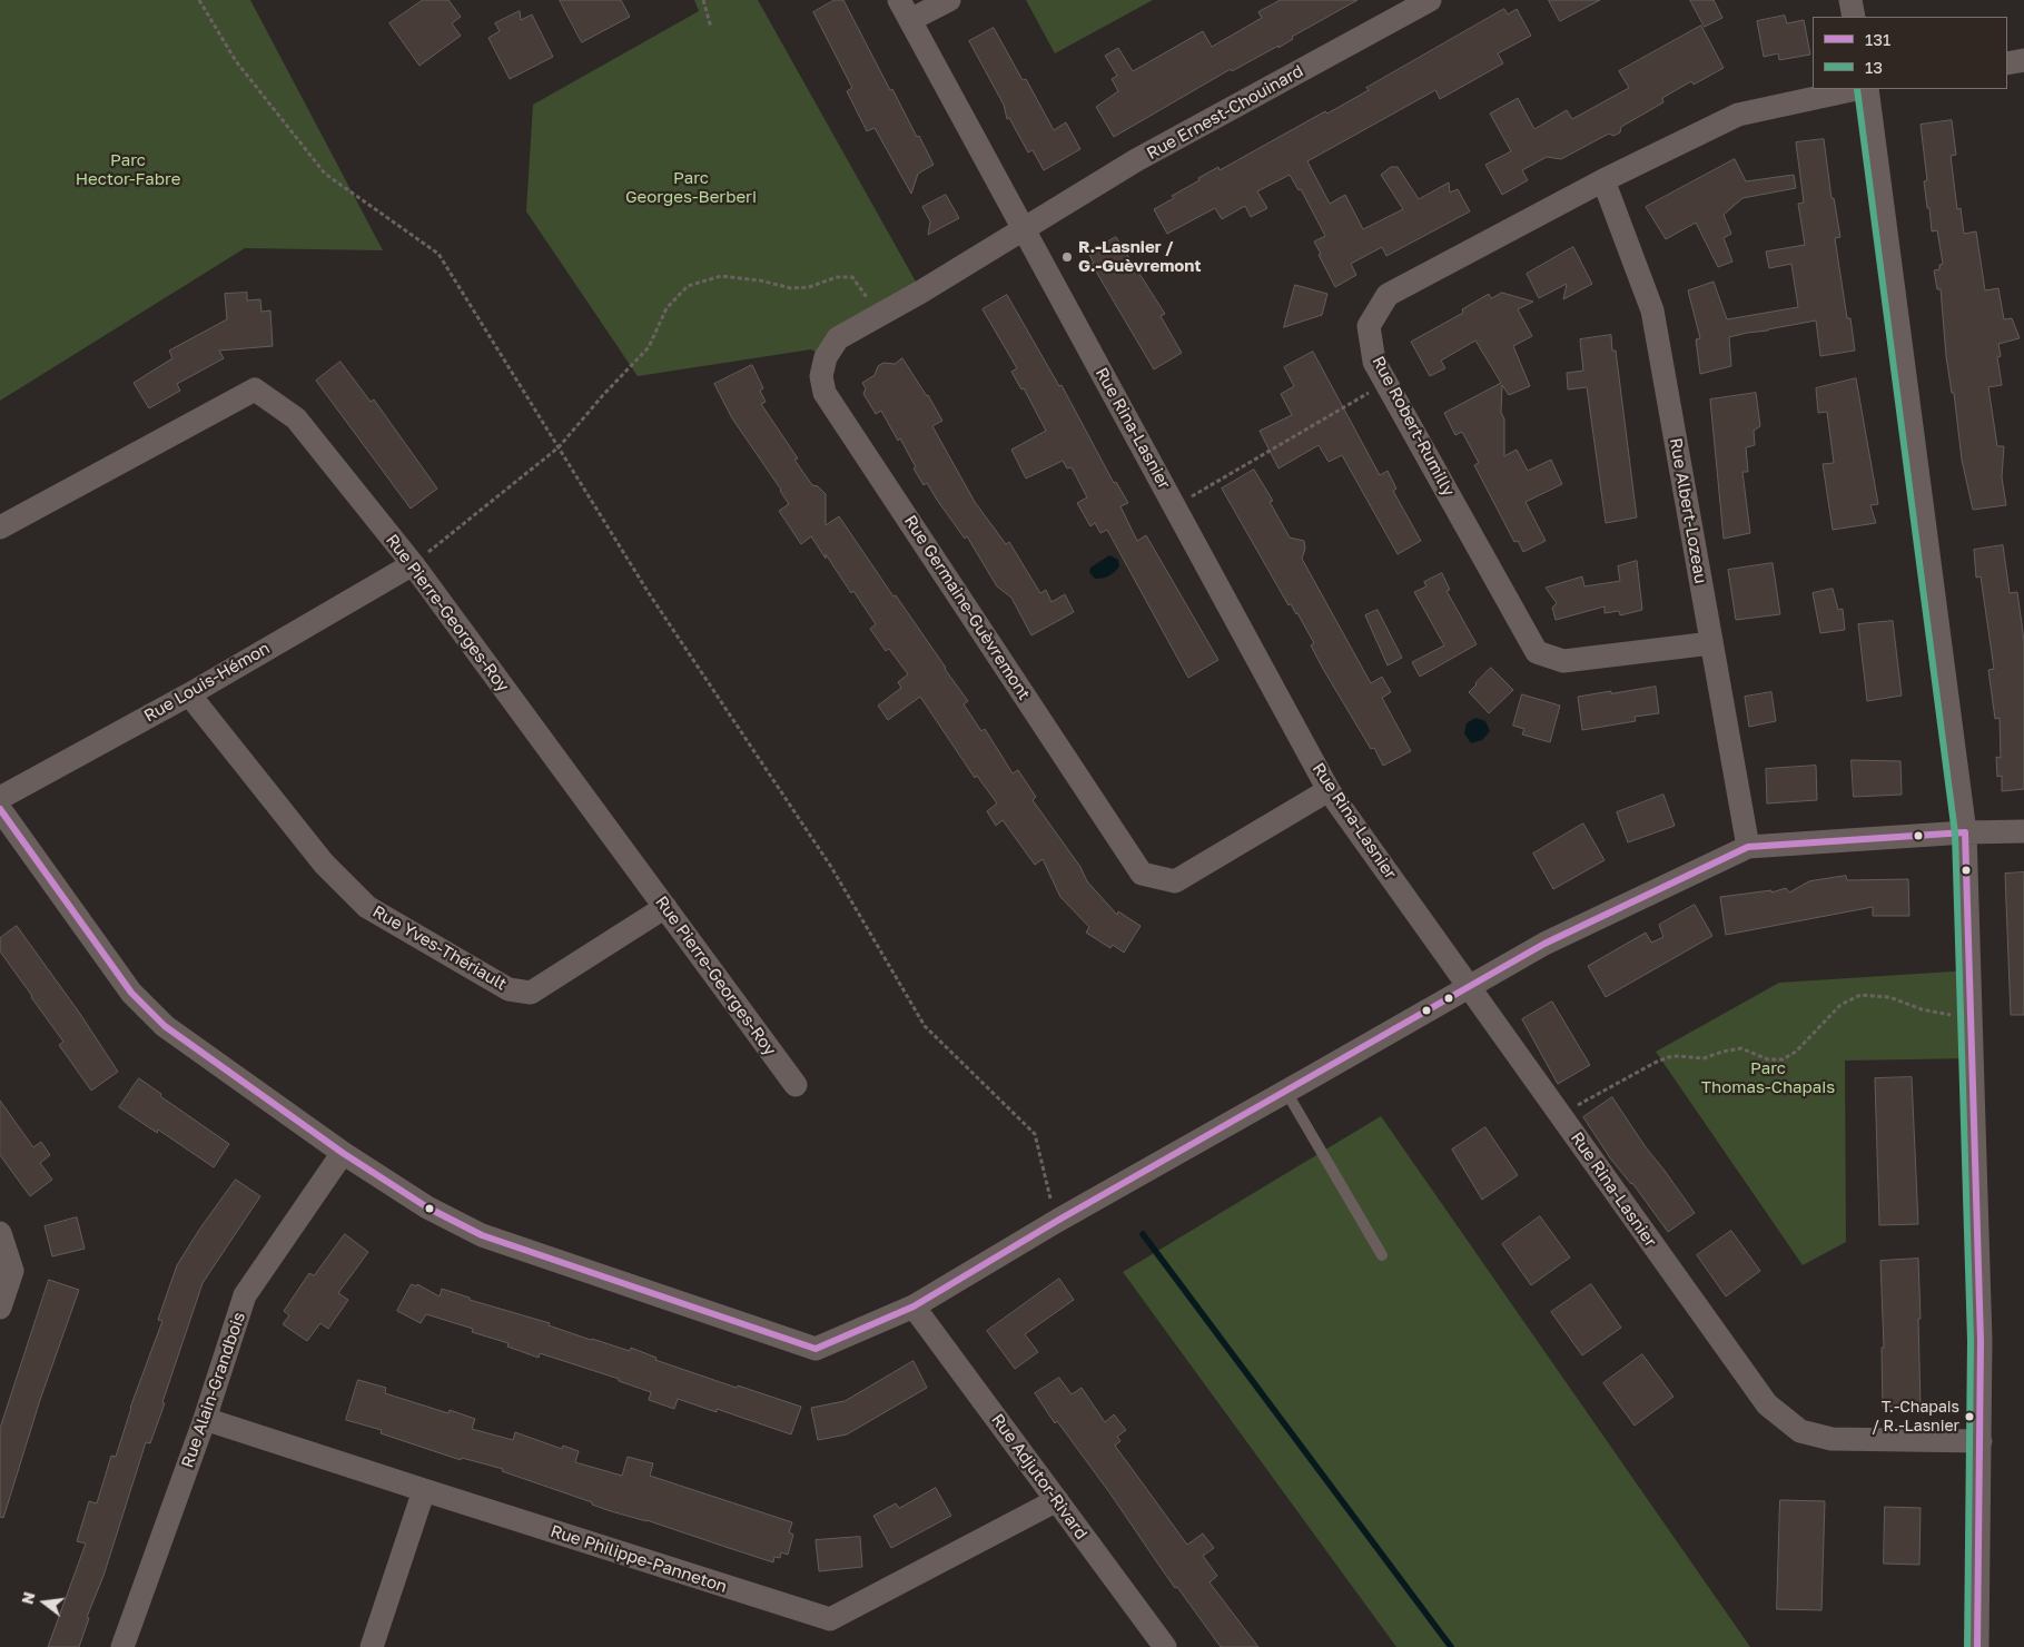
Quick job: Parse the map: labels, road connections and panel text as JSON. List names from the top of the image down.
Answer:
{
  "streets": {
    "street": [
      "Rue Ernest-Chouinard",
      "Rue Robert-Rumilly",
      "Rue Rina-Lasnier",
      "Rue Albert-Lozeau",
      "Rue Germaine-Guèvremont",
      "Rue Pierre-Georges-Roy",
      "Rue Louis-Hémon",
      "Rue Yves-Thériault",
      "Rue Alain-Grandbois",
      "Rue Adjutor-Rivard",
      "Rue Philippe-Panneton"
    ]
  },
  "crossings": [
    ["Rue Ernest-Chouinard", "Rue Rina-Lasnier"],
    ["Rue Ernest-Chouinard", "Rue Germaine-Guèvremont"],
    ["Rue Robert-Rumilly", "Rue Albert-Lozeau"],
    ["Rue Rina-Lasnier", "Rue Germaine-Guèvremont"],
    ["Rue Pierre-Georges-Roy", "Rue Louis-Hémon"],
    ["Rue Pierre-Georges-Roy", "Rue Yves-Thériault"],
    ["Rue Louis-Hémon", "Rue Yves-Thériault"],
    ["Rue Alain-Grandbois", "Rue Philippe-Panneton"],
    ["Rue Adjutor-Rivard", "Rue Philippe-Panneton"]
  ],
  "parks": ["Parc Hector-Fabre", "Parc Georges-Berberi", "Parc Thomas-Chapais"],
  "places": ["R.-Lasnier / G.-Guèvremont", "T.-Chapais / R.-Lasnier"],
  "lines": ["transit line 13", "transit line 131"],
  "legend": ["131", "13"],
  "north": "left"
}
